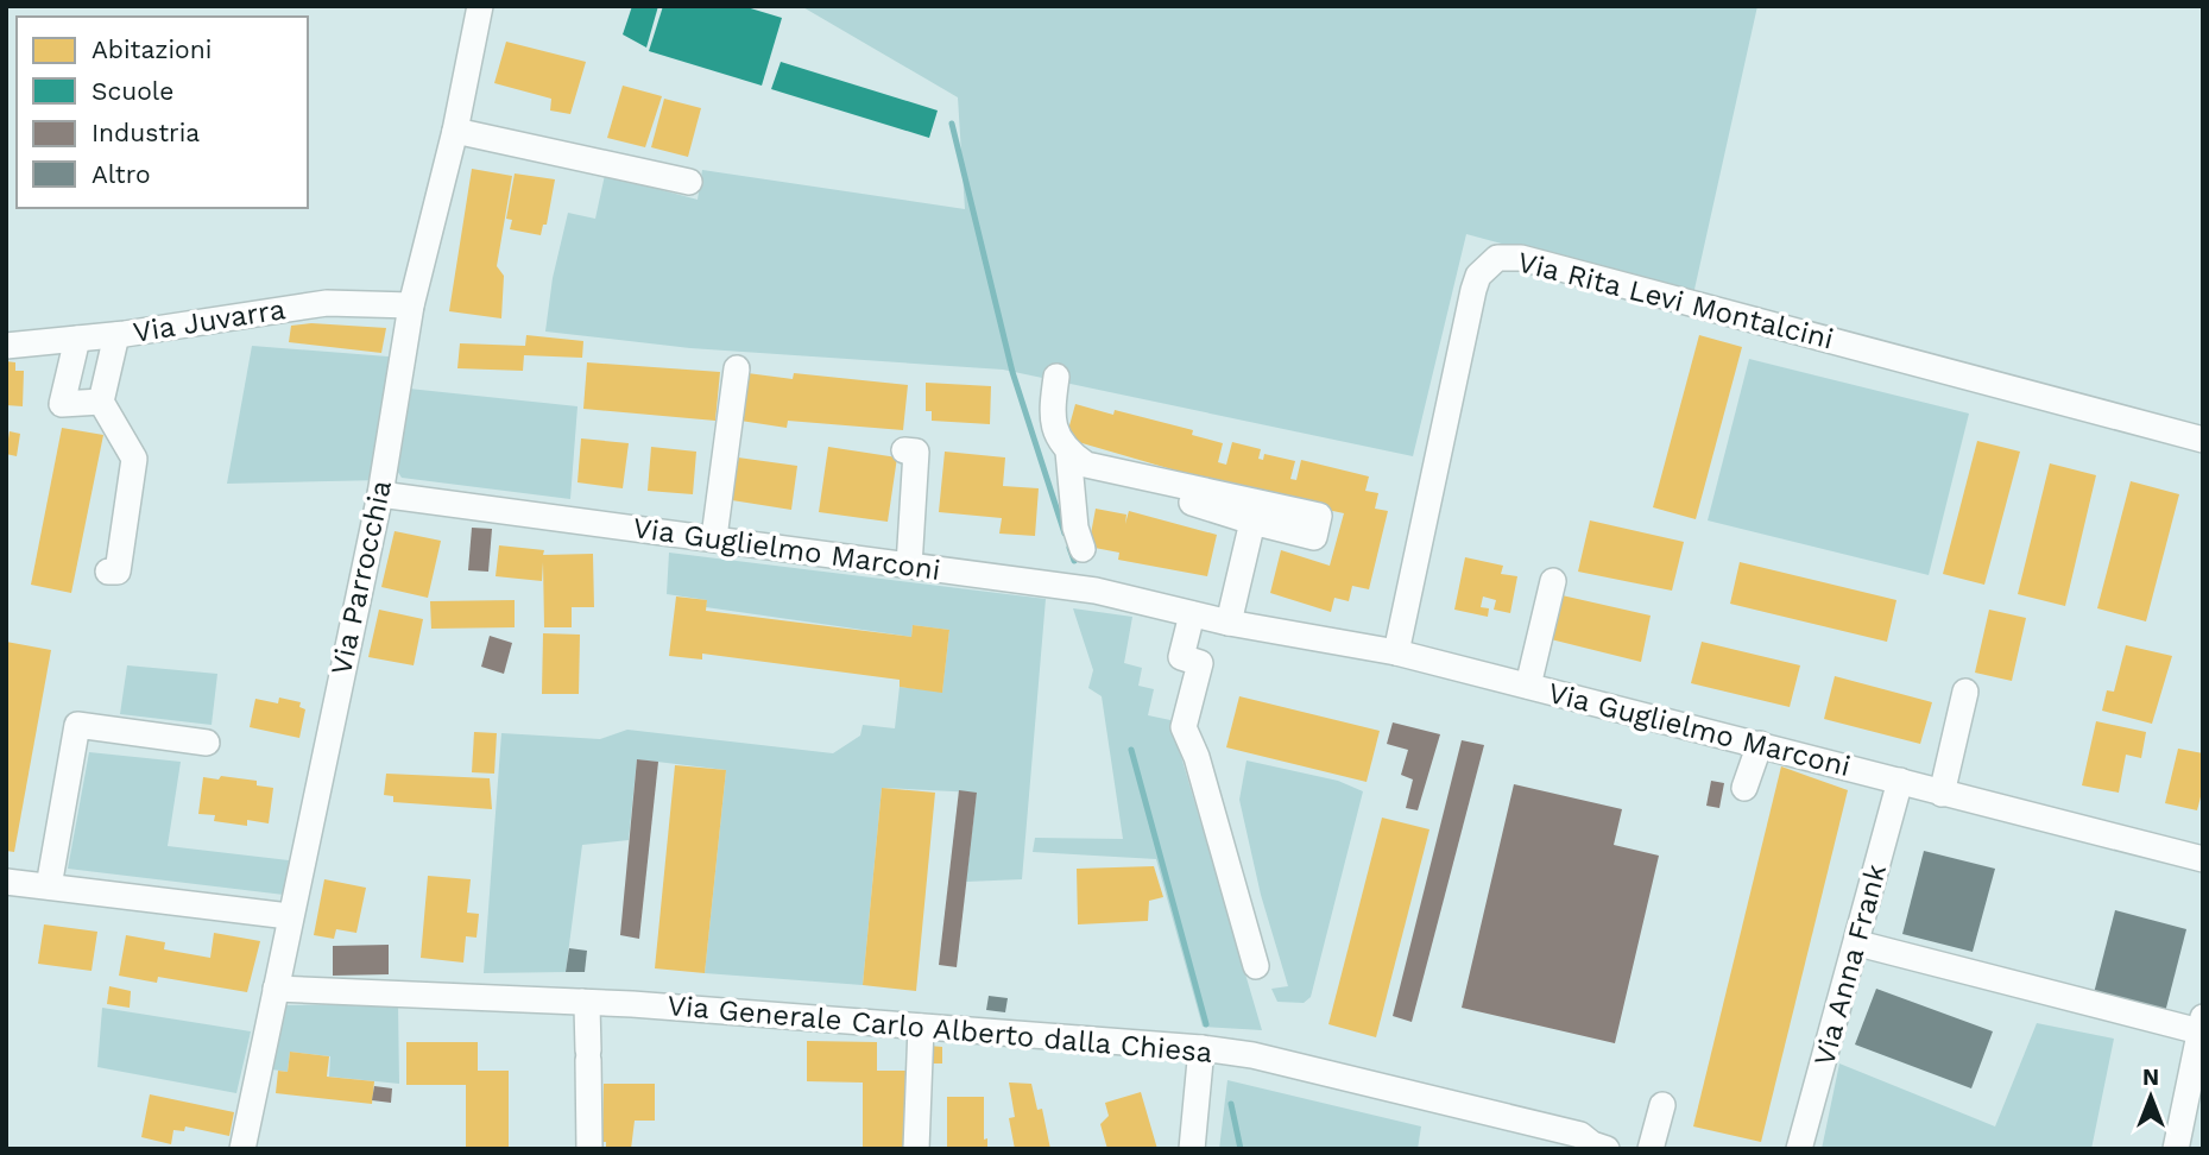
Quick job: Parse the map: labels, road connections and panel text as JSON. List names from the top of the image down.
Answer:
{
  "streets": {
    "street": [
      "Via Rita Levi Montalcini",
      "Via Juvarra",
      "Via Guglielmo Marconi",
      "Via Parrocchia",
      "Via Anna Frank",
      "Via Generale Carlo Alberto dalla Chiesa"
    ]
  },
  "crossings": [
    ["Via Rita Levi Montalcini", "Via Guglielmo Marconi"],
    ["Via Juvarra", "Via Parrocchia"],
    ["Via Guglielmo Marconi", "Via Parrocchia"],
    ["Via Guglielmo Marconi", "Via Anna Frank"],
    ["Via Parrocchia", "Via Generale Carlo Alberto dalla Chiesa"]
  ],
  "legend": [
    "Abitazioni",
    "Scuole",
    "Industria",
    "Altro"
  ],
  "north": "top"
}
